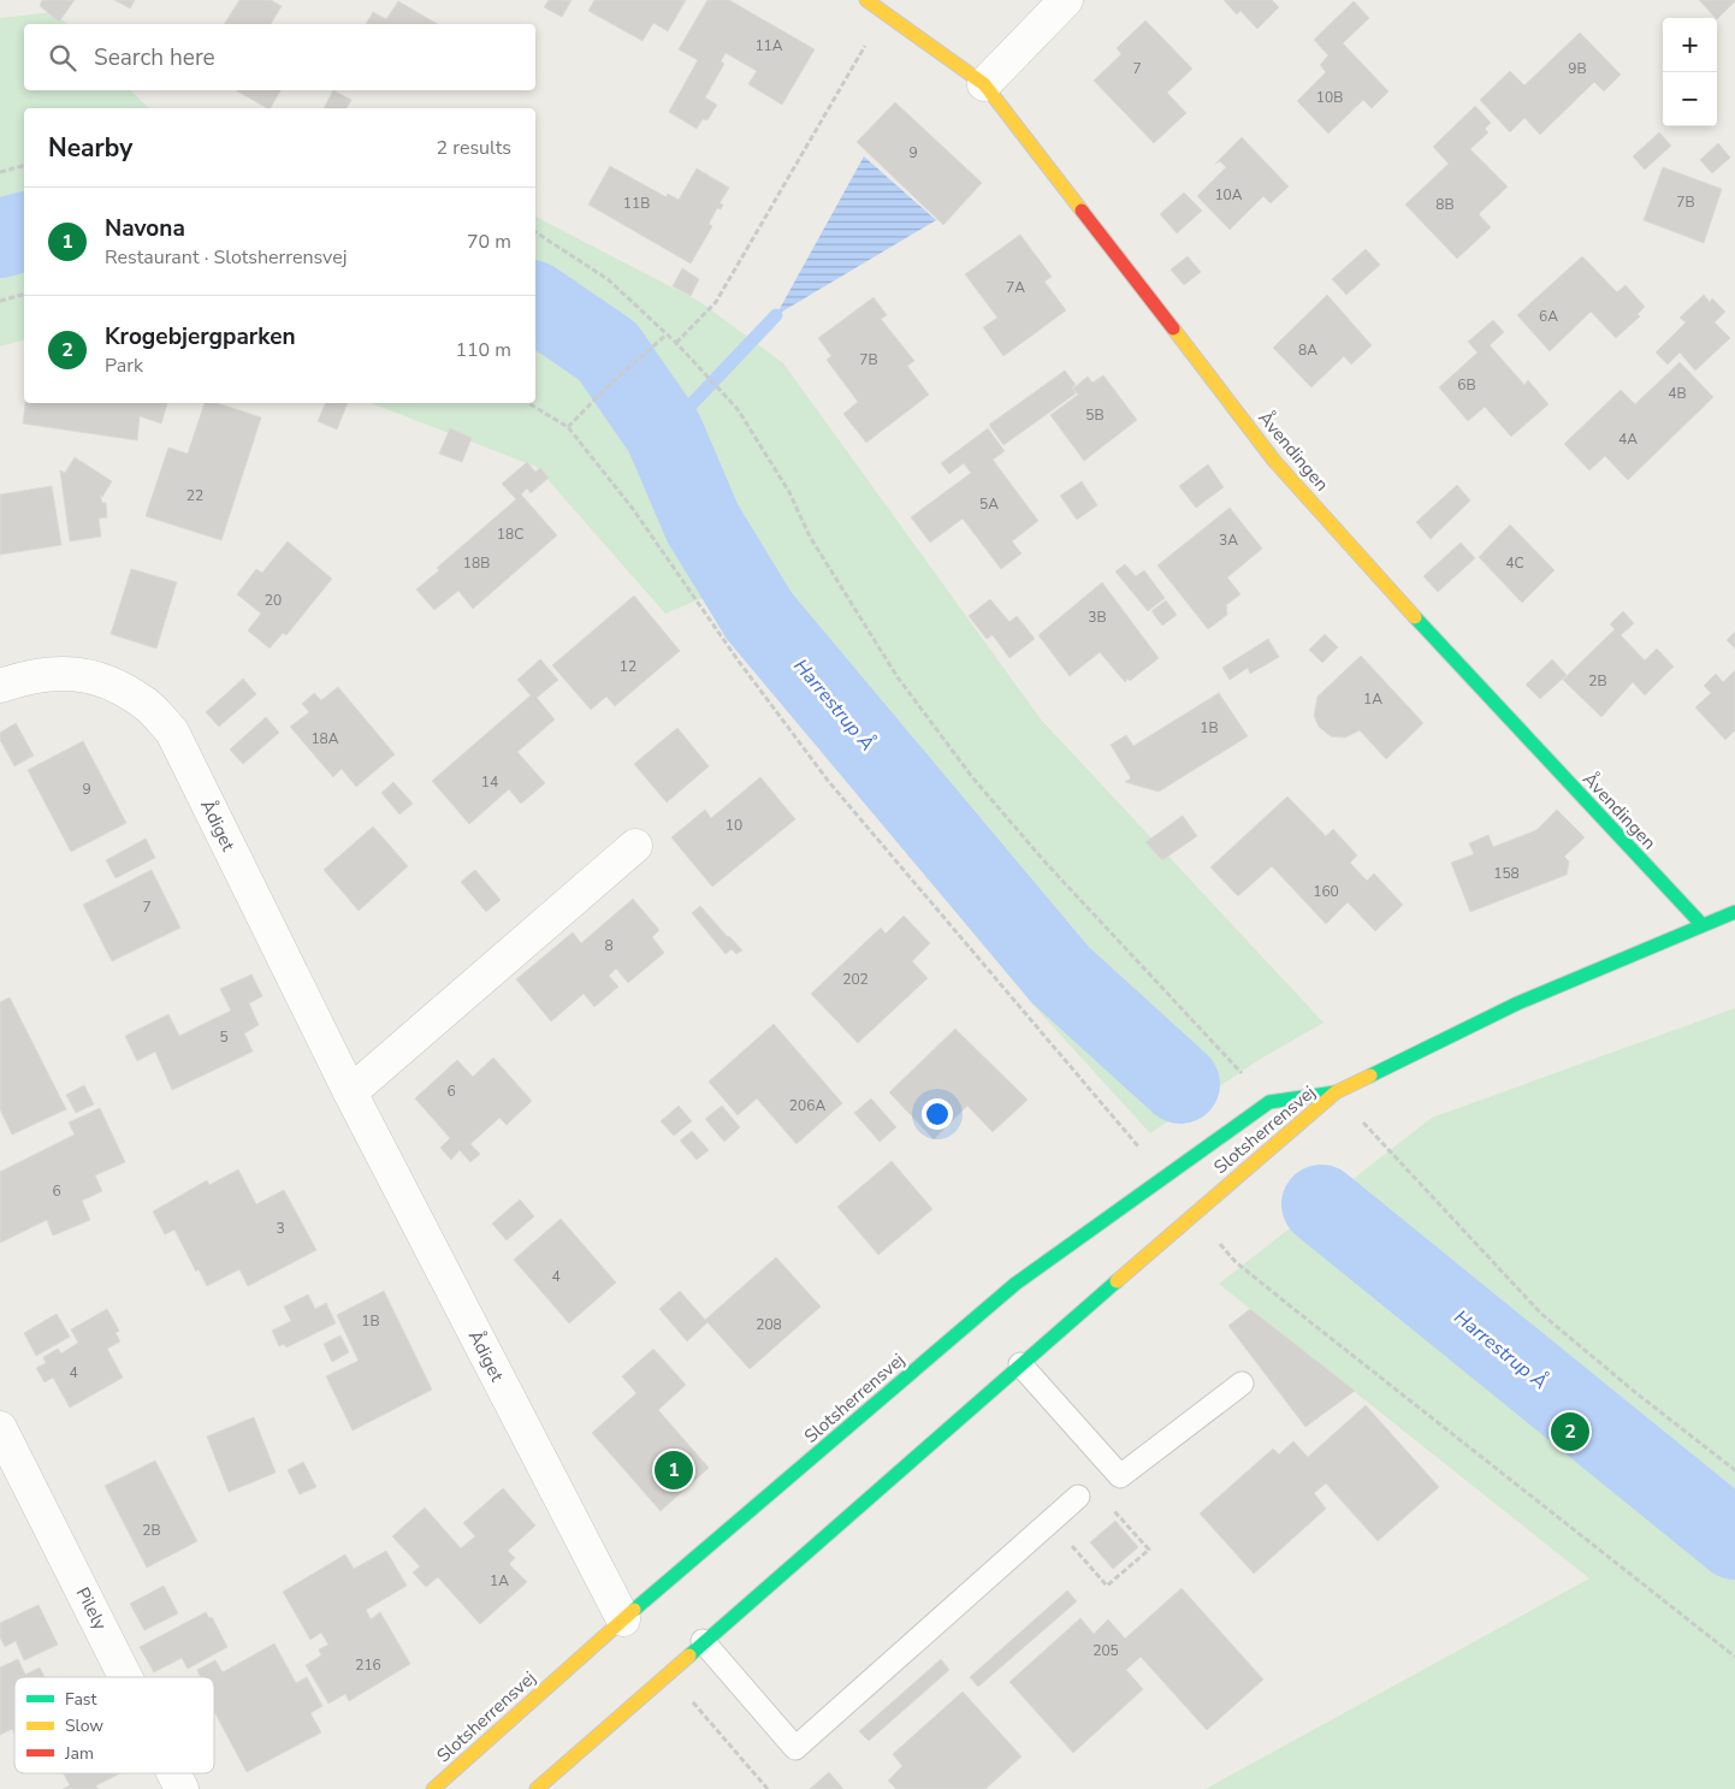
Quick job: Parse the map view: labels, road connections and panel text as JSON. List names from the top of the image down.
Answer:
{
  "streets": {
    "street": [
      "Åvendingen",
      "Ådiget",
      "Slotsherrensvej",
      "Pilely"
    ]
  },
  "crossings": [
    ["Åvendingen", "Slotsherrensvej"],
    ["Ådiget", "Slotsherrensvej"]
  ],
  "water": ["Harrestrup Å"],
  "house_numbers": [
    "11A",
    "7",
    "9B",
    "10B",
    "9",
    "10A",
    "7B",
    "11B",
    "8B",
    "7A",
    "6A",
    "8A",
    "7B",
    "6B",
    "4B",
    "5B",
    "4A",
    "22",
    "5A",
    "18C",
    "3A",
    "18B",
    "4C",
    "20",
    "3B",
    "12",
    "2B",
    "1A",
    "1B",
    "18A",
    "14",
    "9",
    "10",
    "158",
    "160",
    "7",
    "8",
    "202",
    "5",
    "6",
    "206A",
    "6",
    "3",
    "4",
    "1B",
    "208",
    "4",
    "2B",
    "1A",
    "205",
    "216"
  ],
  "legend": ["Fast", "Slow", "Jam"],
  "page": {
    "map_buttons": ["+", "−"],
    "search": "Search here",
    "heading": ["Nearby", "2 results"],
    "list": [
      {
        "mark": "1",
        "name": "Navona",
        "note": "Restaurant · Slotsherrensvej",
        "value": "70 m"
      },
      {
        "mark": "2",
        "name": "Krogebjergparken",
        "note": "Park",
        "value": "110 m"
      }
    ],
    "pins": ["2", "1"]
  }
}
